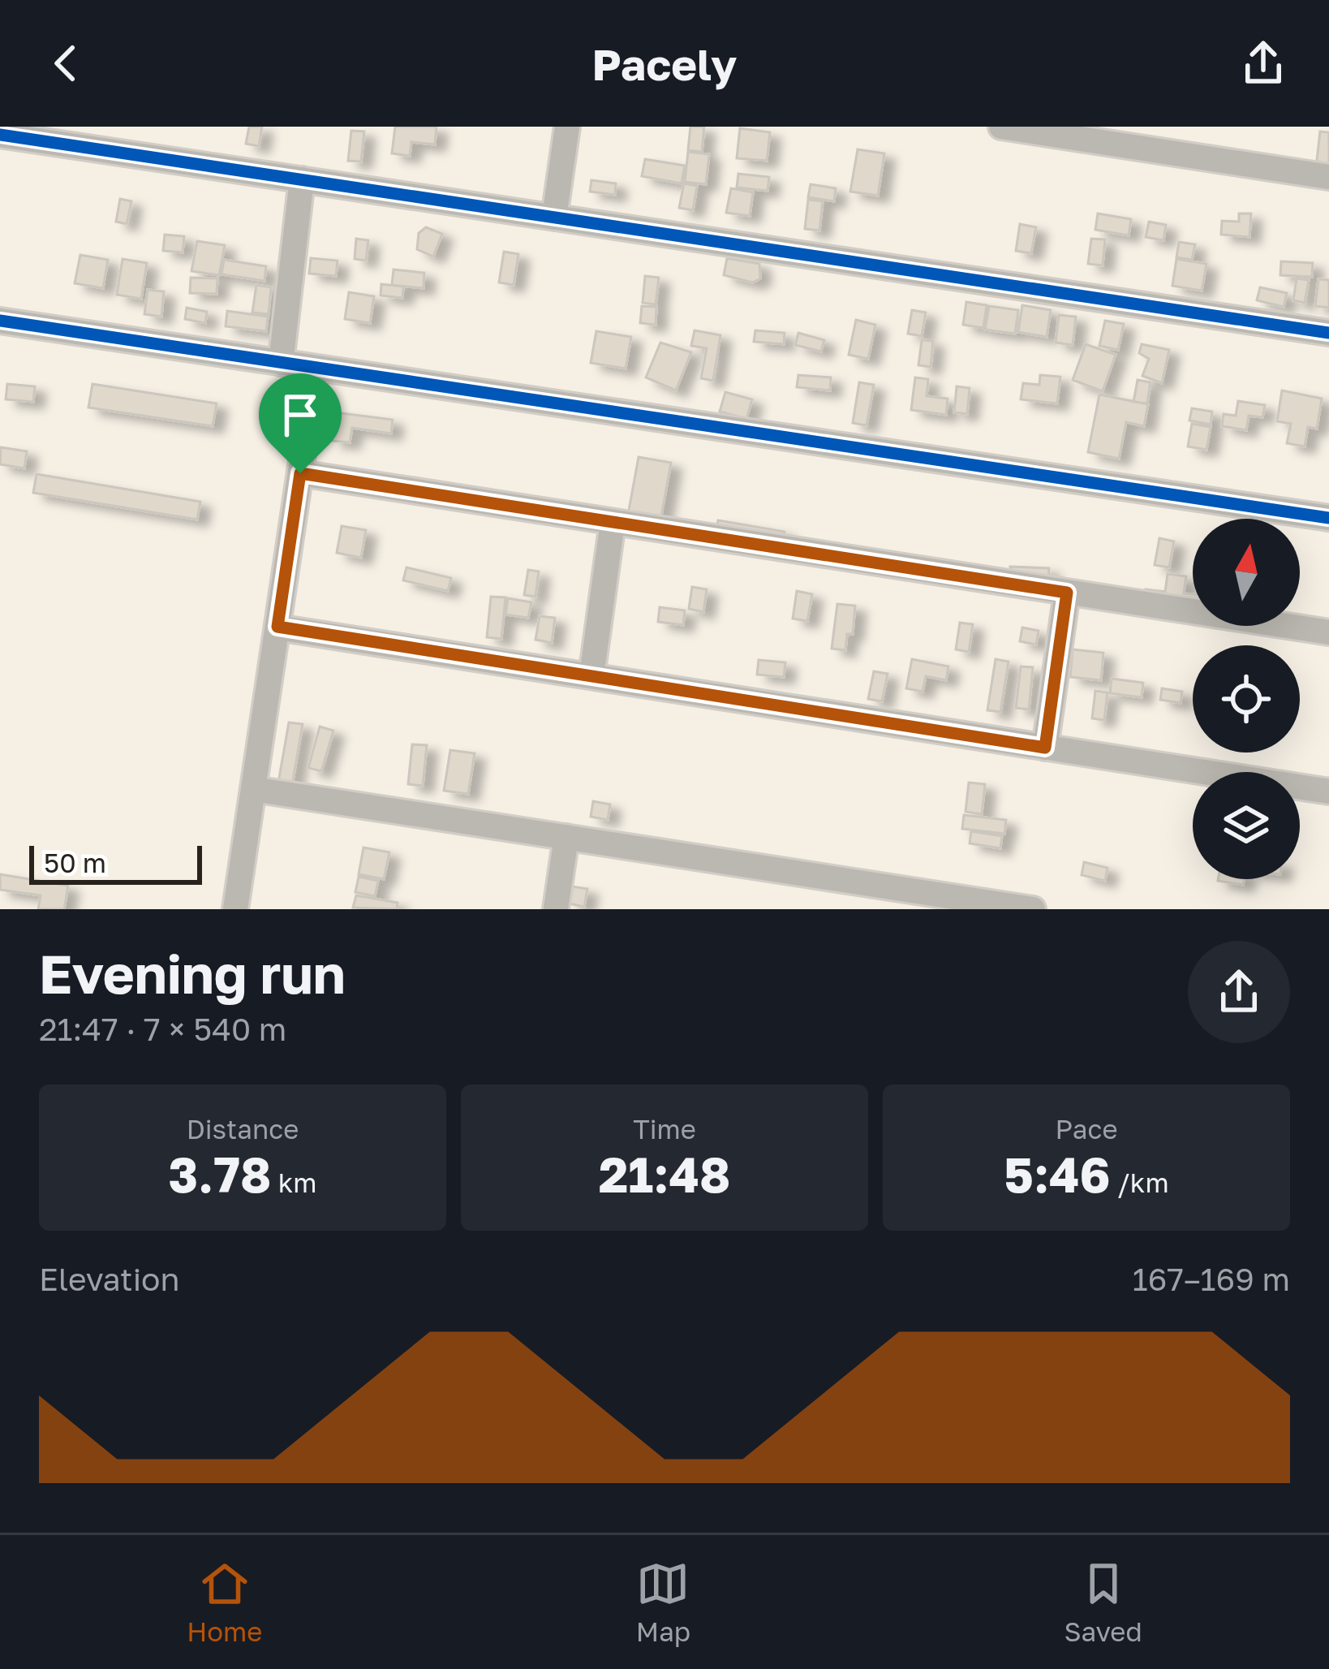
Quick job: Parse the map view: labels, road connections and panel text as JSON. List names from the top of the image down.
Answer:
{
  "scale_bar": "50 m",
  "north": "top",
  "page": {
    "header": "Pacely",
    "scale": "50 m",
    "heading": ["Evening run", "21:47 · 7 × 540 m"],
    "stats": [
      ["Distance", "3.78 km"],
      ["Time", "21:48"],
      ["Pace", "5:46 /km"]
    ],
    "chart": ["Elevation", "167–169 m"],
    "tabs": ["Home", "Map", "Saved"]
  }
}
